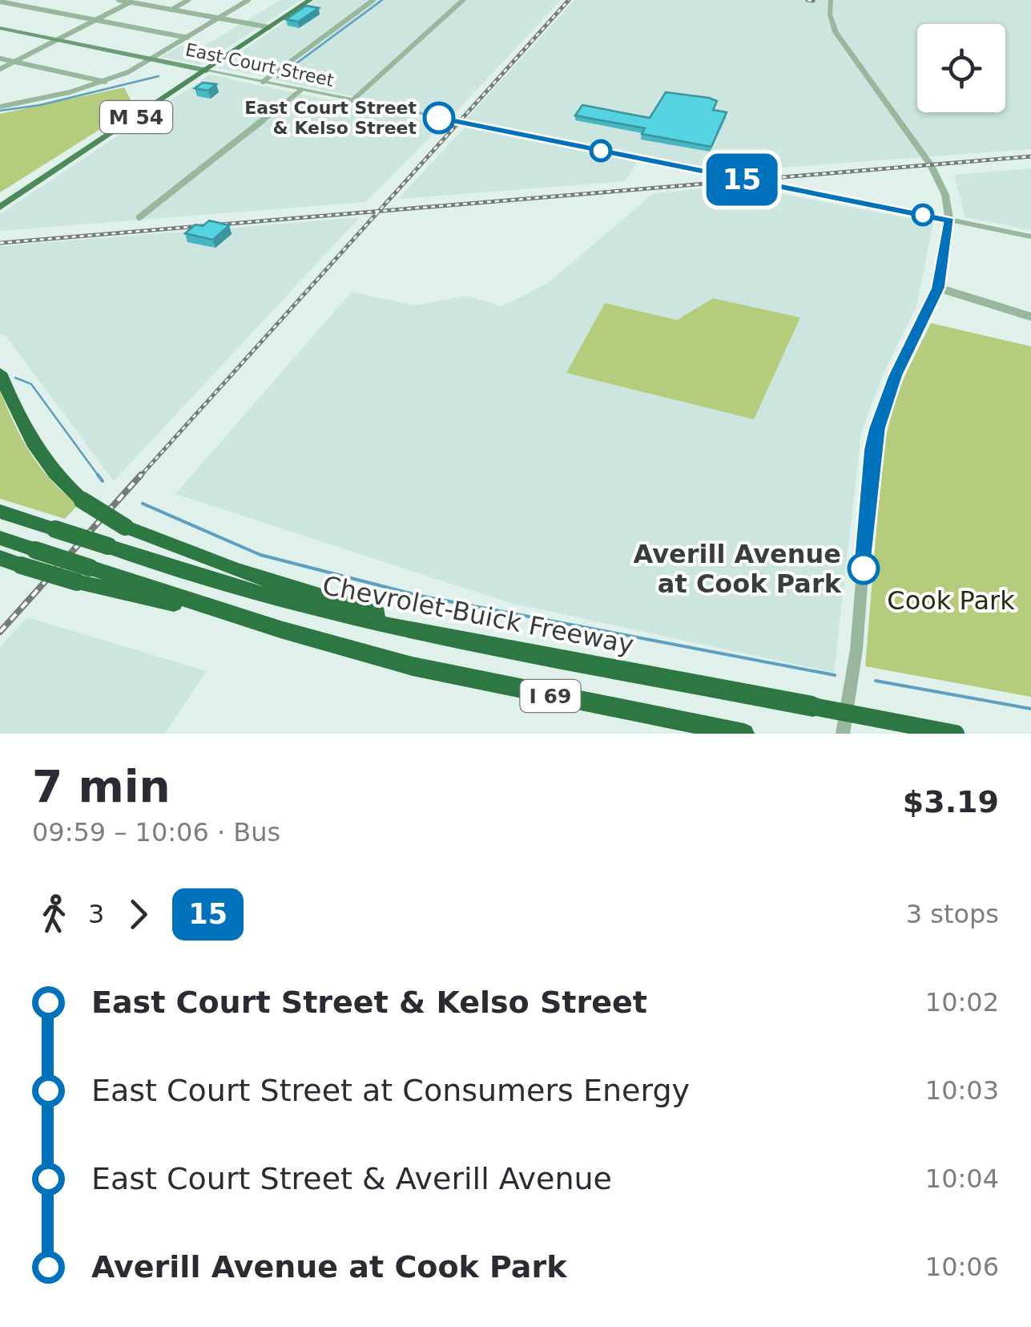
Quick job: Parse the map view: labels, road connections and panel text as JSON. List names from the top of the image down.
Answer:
{
  "streets": {
    "highway": ["Chevrolet-Buick Freeway", "I 69"],
    "main road": ["East Court Street", "M 54"]
  },
  "crossings": [
    ["East Court Street", "M 54"]
  ],
  "parks": ["Cook Park"],
  "places": ["East Court Street & Kelso Street", "Averill Avenue at Cook Park"],
  "lines": ["bus line 15"],
  "page": {
    "on_map": "15",
    "heading": ["7 min", "09:59 – 10:06 · Bus", "$3.19"],
    "legs": ["3", "15", "3 stops"],
    "list": [
      {
        "name": "East Court Street & Kelso Street",
        "value": "10:02"
      },
      {
        "name": "East Court Street at Consumers Energy",
        "value": "10:03"
      },
      {
        "name": "East Court Street & Averill Avenue",
        "value": "10:04"
      },
      {
        "name": "Averill Avenue at Cook Park",
        "value": "10:06"
      }
    ]
  }
}
